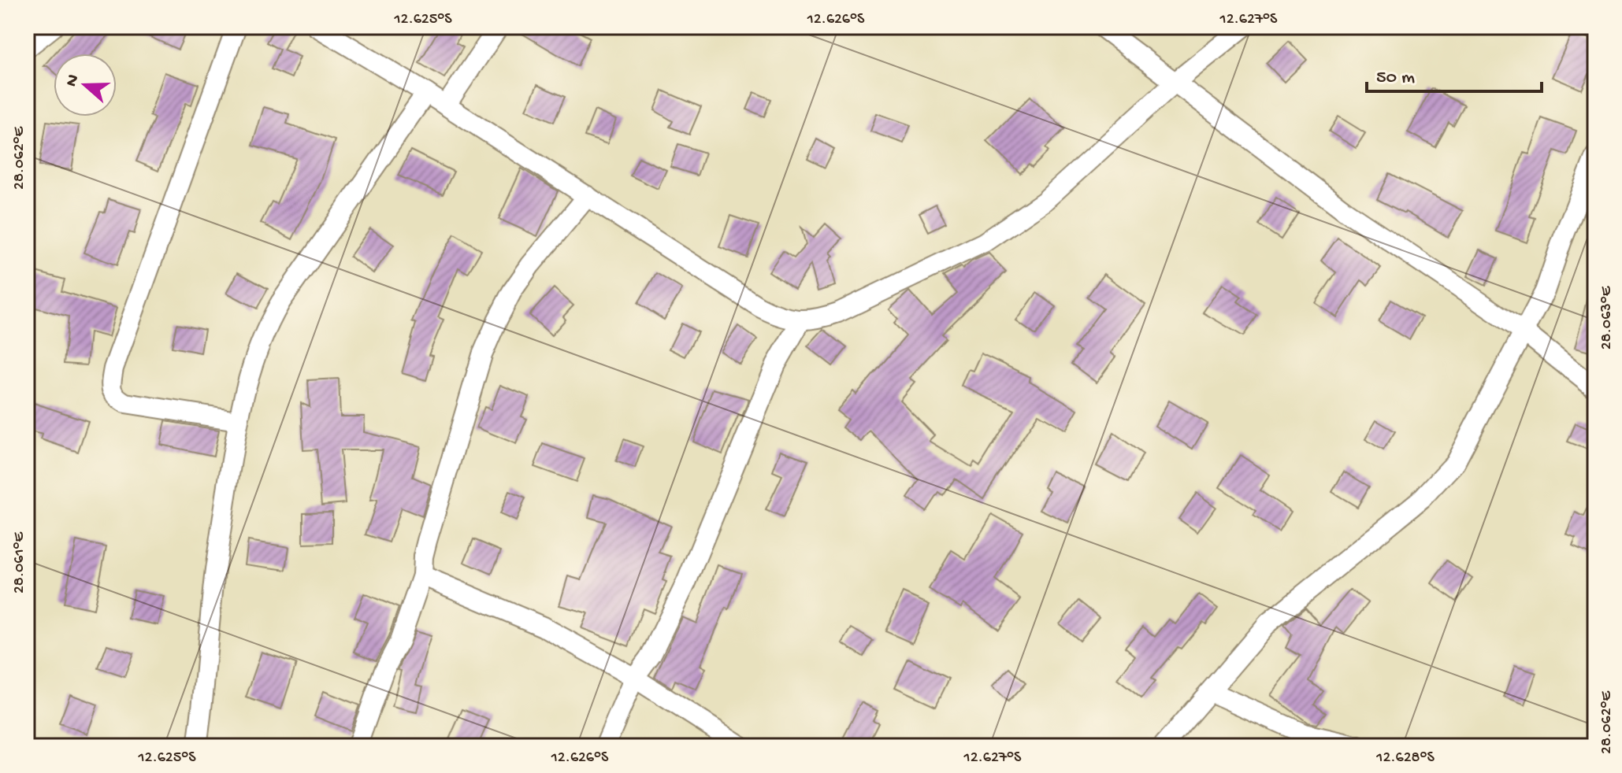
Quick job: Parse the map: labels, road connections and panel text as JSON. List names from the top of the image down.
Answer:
{
  "scale_bar": "50 m",
  "north": "left",
  "coordinates": [
    "12.625°S",
    "12.626°S",
    "12.627°S",
    "28.062°E",
    "28.063°E",
    "28.061°E",
    "12.628°S"
  ]
}
